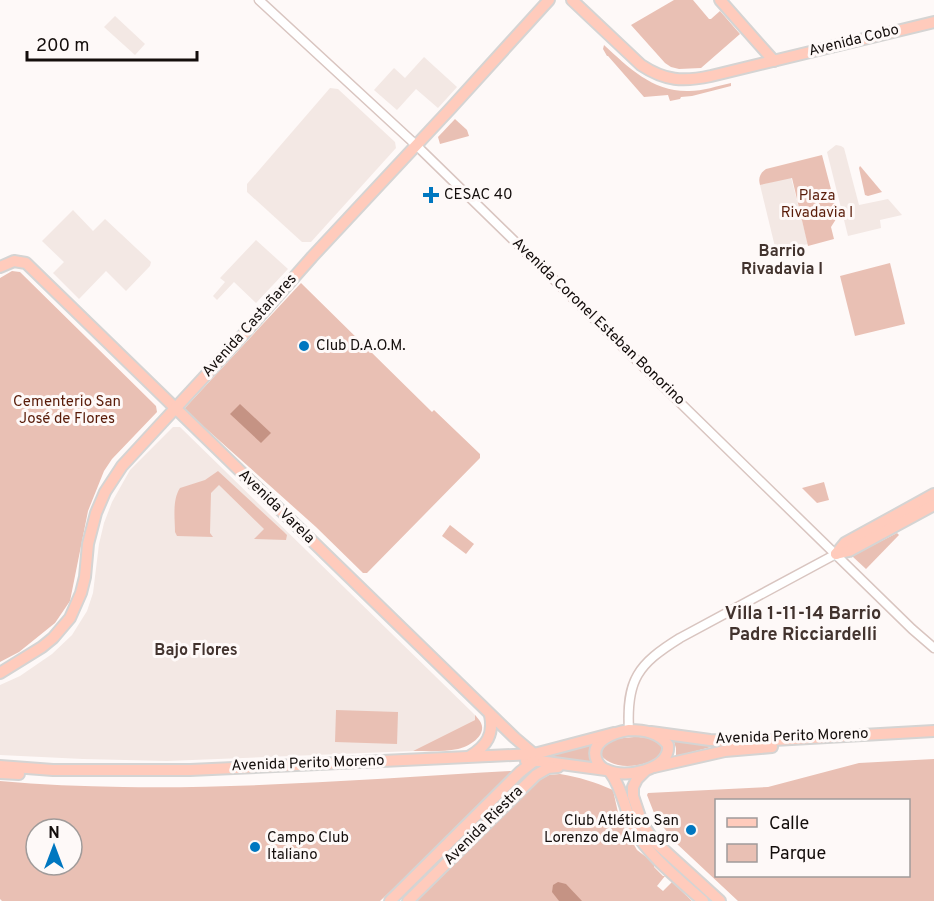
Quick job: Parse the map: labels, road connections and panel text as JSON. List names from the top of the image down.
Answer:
{
  "streets": {
    "main road": [
      "Avenida Cobo",
      "Avenida Castañares",
      "Avenida Varela",
      "Avenida Perito Moreno",
      "Avenida Riestra"
    ],
    "street": ["Avenida Coronel Esteban Bonorino"]
  },
  "crossings": [
    ["Avenida Coronel Esteban Bonorino", "Avenida Castañares"],
    ["Avenida Castañares", "Avenida Varela"],
    ["Avenida Varela", "Avenida Perito Moreno"],
    ["Avenida Varela", "Avenida Riestra"],
    ["Avenida Perito Moreno", "Avenida Riestra"]
  ],
  "districts": ["Barrio Rivadavia I", "Villa 1-11-14 Barrio Padre Ricciardelli", "Bajo Flores"],
  "parks": ["Plaza Rivadavia I", "Cementerio San José de Flores"],
  "places": {
    "health": ["CESAC 40"],
    "other": ["Club D.A.O.M.", "Club Atlético San Lorenzo de Almagro", "Campo Club Italiano"]
  },
  "legend": ["Calle", "Parque"],
  "scale_bar": "200 m",
  "north": "top"
}
